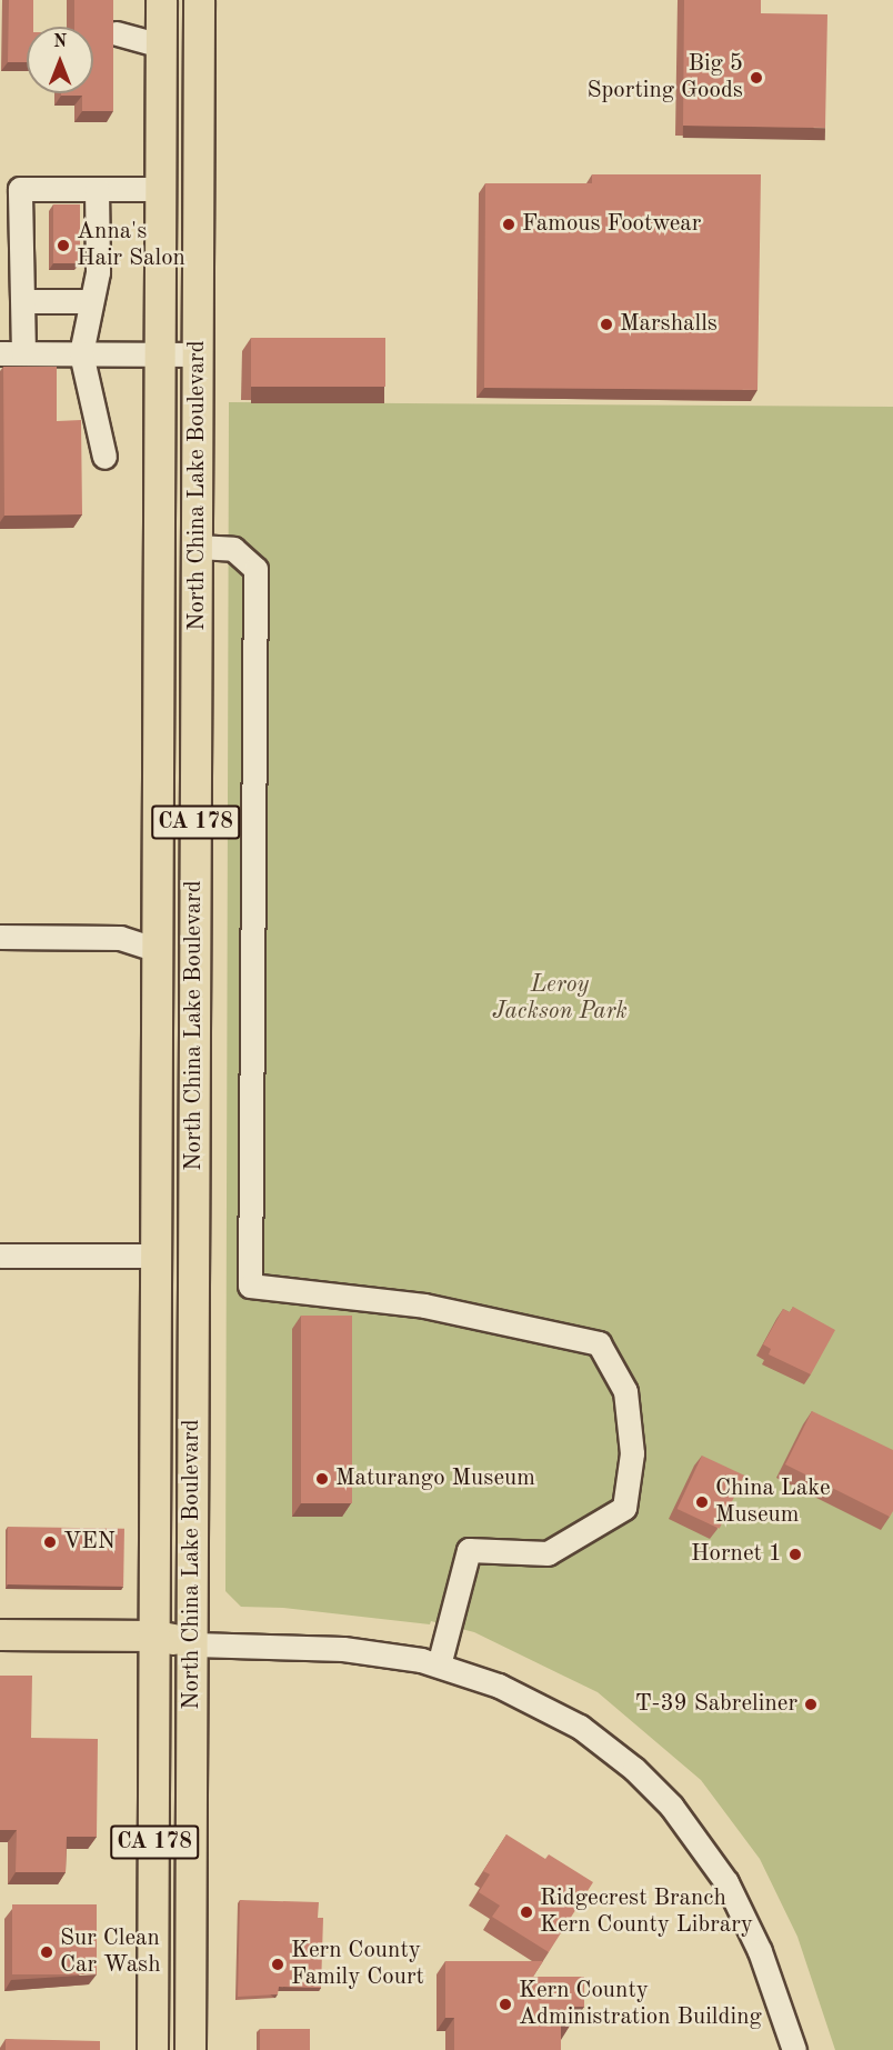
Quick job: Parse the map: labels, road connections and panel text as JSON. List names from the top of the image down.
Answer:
{
  "streets": {
    "main road": ["North China Lake Boulevard", "CA 178"]
  },
  "parks": ["Leroy Jackson Park"],
  "places": [
    "Big 5 Sporting Goods",
    "Famous Footwear",
    "Anna's Hair Salon",
    "Marshalls",
    "Maturango Museum",
    "China Lake Museum",
    "VEN",
    "Hornet 1",
    "T-39 Sabreliner",
    "Ridgecrest Branch Kern County Library",
    "Sur Clean Car Wash",
    "Kern County Family Court",
    "Kern County Administration Building"
  ],
  "north": "top"
}
